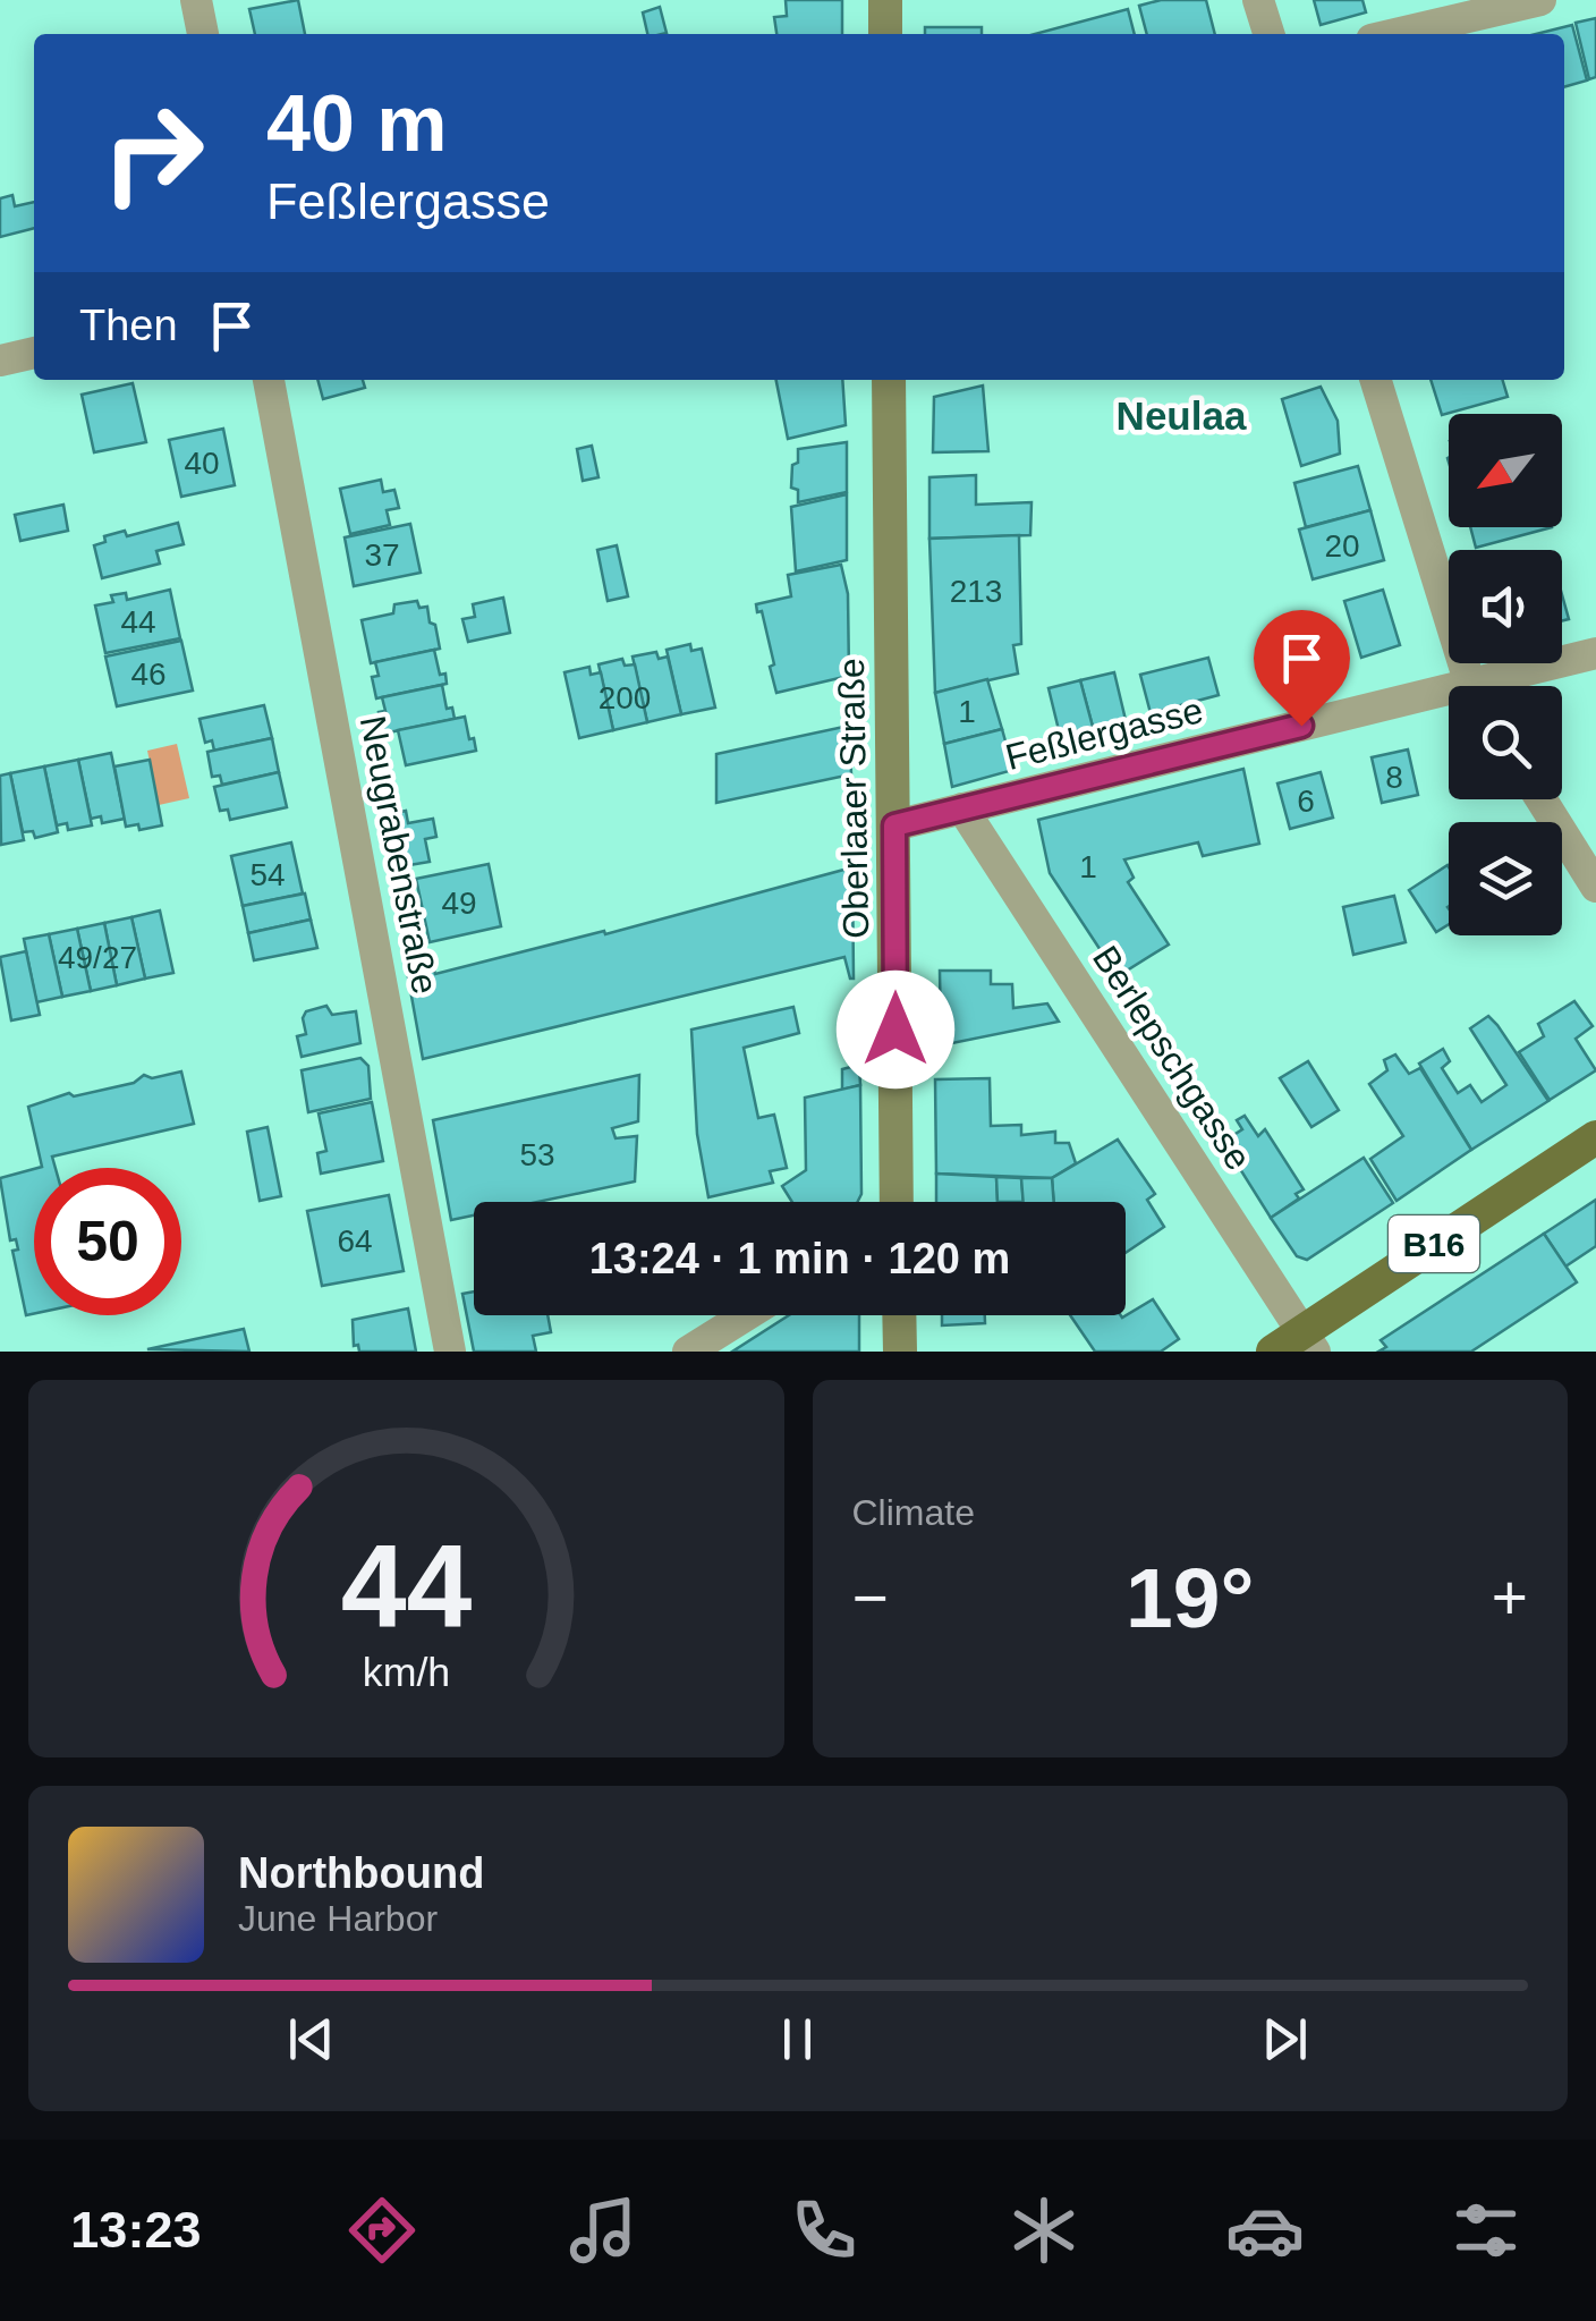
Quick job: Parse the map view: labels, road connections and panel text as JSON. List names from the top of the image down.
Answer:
{
  "streets": {
    "main road": ["Oberlaaer Straße", "B16"],
    "street": ["Feßlergasse", "Neugrabenstraße", "Berlepschgasse"]
  },
  "crossings": [
    ["Feßlergasse", "Oberlaaer Straße"],
    ["Feßlergasse", "Berlepschgasse"],
    ["Berlepschgasse", "B16"]
  ],
  "districts": ["Neulaa"],
  "house_numbers": [
    "40",
    "20",
    "37",
    "213",
    "44",
    "46",
    "200",
    "1",
    "8",
    "6",
    "1",
    "54",
    "49",
    "49/27",
    "53",
    "64"
  ],
  "north": "bottom left",
  "page": {
    "turn": ["40 m", "Feßlergasse"],
    "then": "Then",
    "limit": "50",
    "trip": "13:24 · 1 min · 120 m",
    "tile": "Climate",
    "heat": ["−", "19°", "+"],
    "song": ["Northbound", "June Harbor"],
    "tabs": "13:23",
    "gauge": ["44", "km/h"]
  }
}
